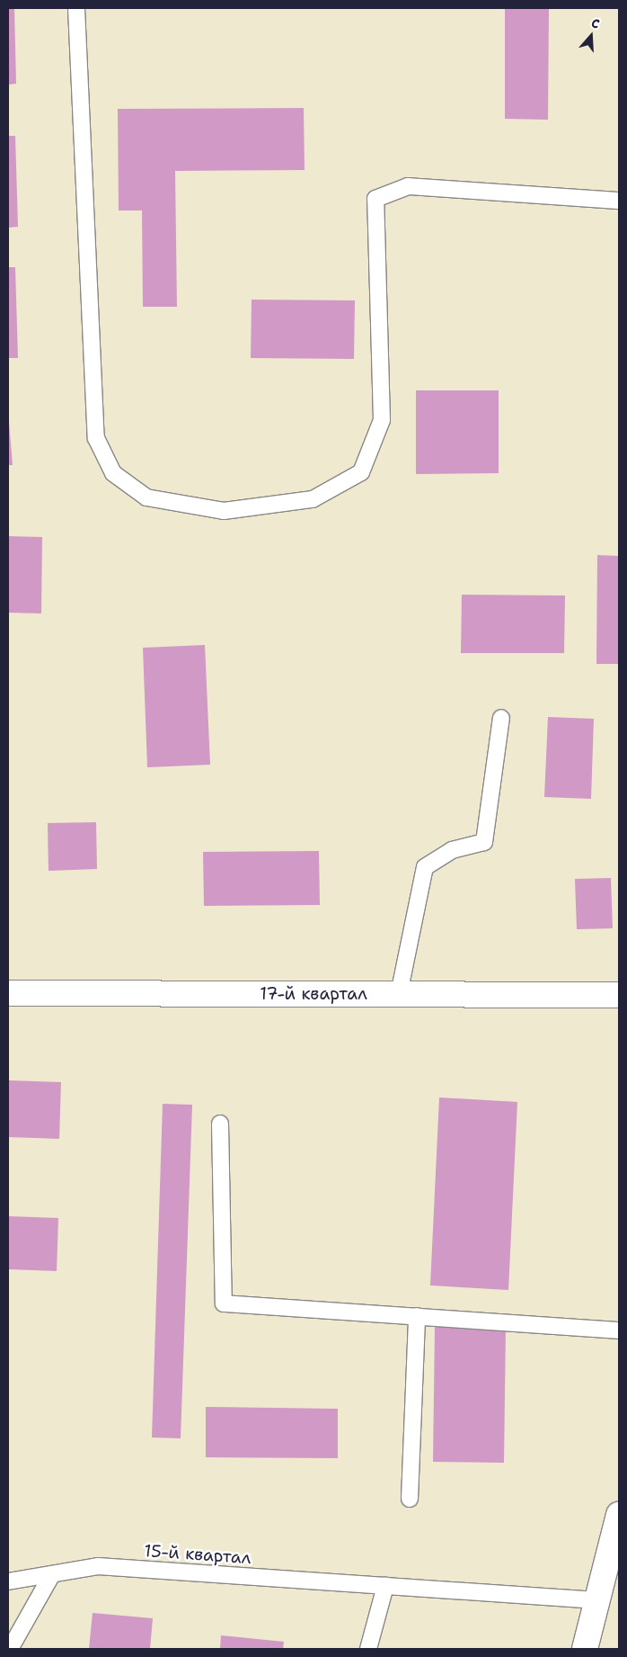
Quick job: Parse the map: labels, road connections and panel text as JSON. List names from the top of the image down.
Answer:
{
  "streets": {
    "street": ["17-й квартал"],
    "lane": ["15-й квартал"]
  },
  "north": "top"
}
